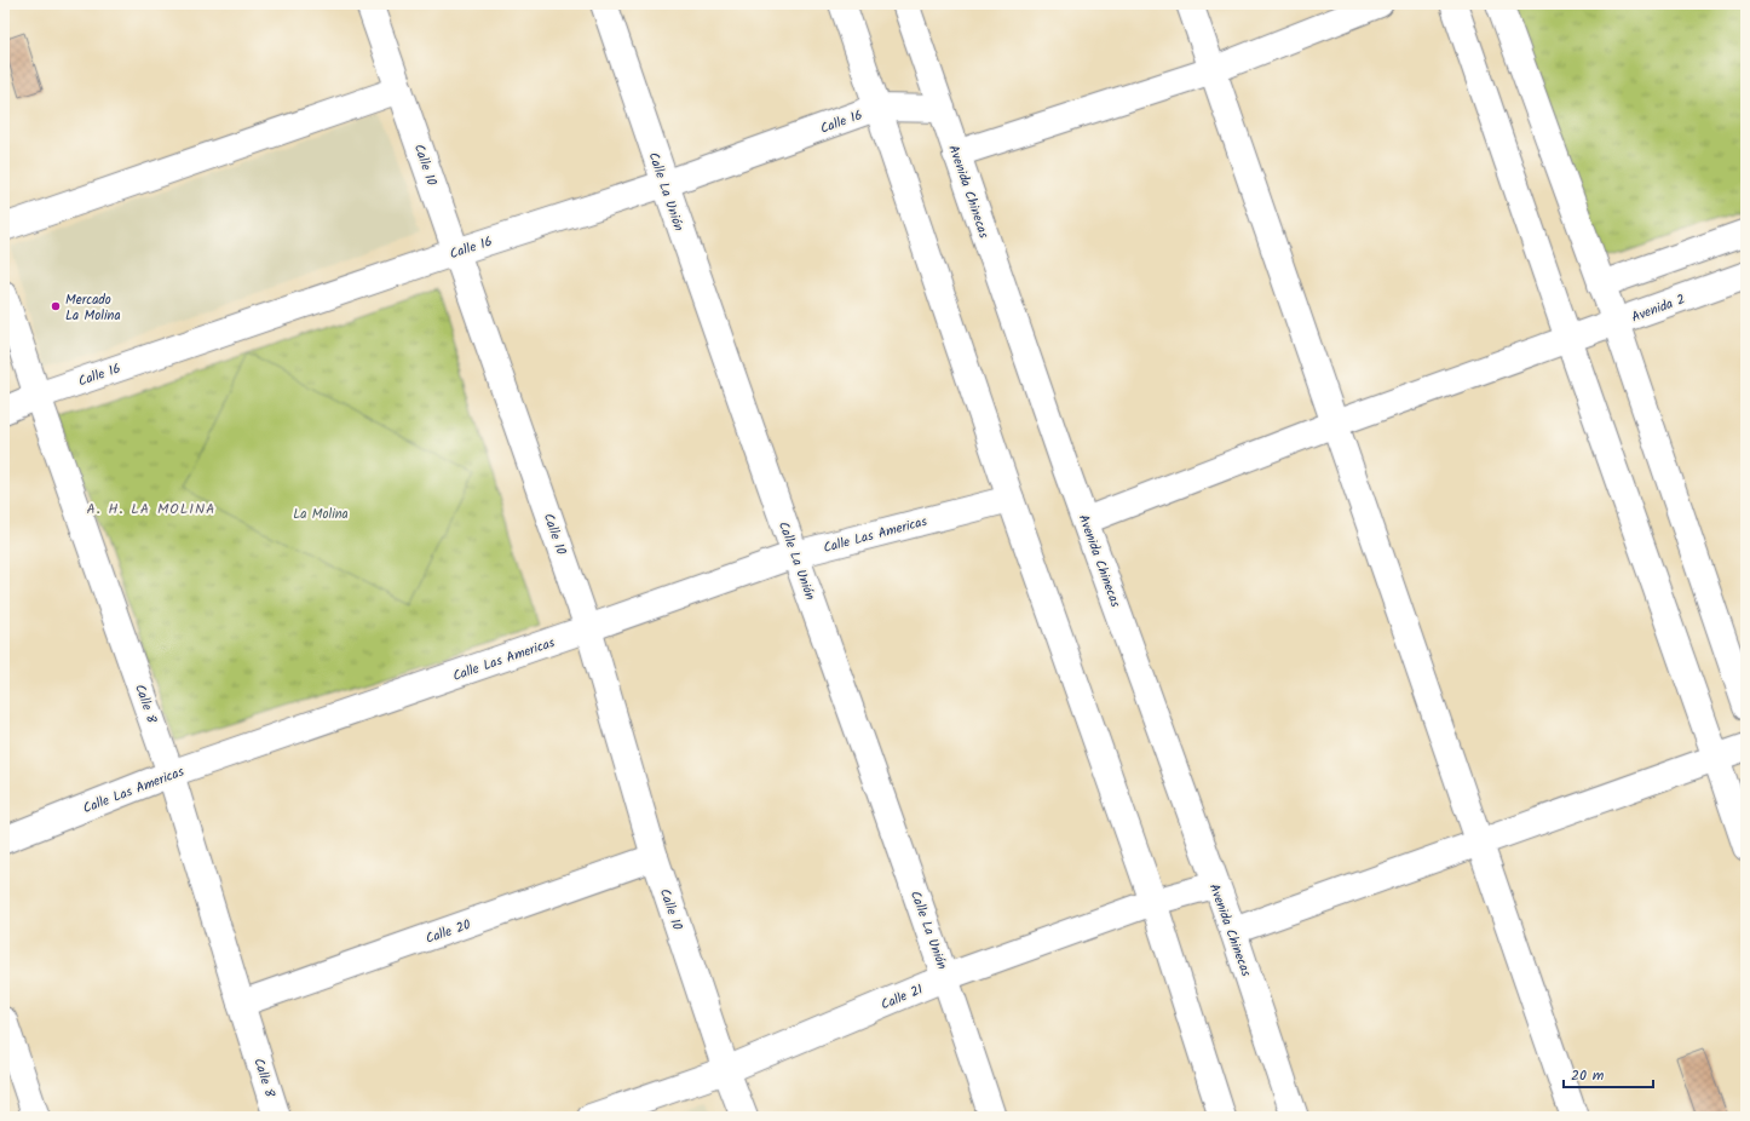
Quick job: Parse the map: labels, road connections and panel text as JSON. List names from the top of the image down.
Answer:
{
  "streets": {
    "street": [
      "Calle 16",
      "Calle 10",
      "Calle La Unión",
      "Avenida Chinecas",
      "Avenida 2",
      "Calle Las Americas",
      "Calle 8",
      "Calle 20",
      "Calle 21"
    ]
  },
  "crossings": [
    ["Calle 16", "Calle 10"],
    ["Calle 16", "Calle La Unión"],
    ["Calle 16", "Avenida Chinecas"],
    ["Calle 16", "Calle 8"],
    ["Calle 10", "Calle Las Americas"],
    ["Calle 10", "Calle 20"],
    ["Calle 10", "Calle 21"],
    ["Calle La Unión", "Calle Las Americas"],
    ["Calle La Unión", "Calle 21"],
    ["Avenida Chinecas", "Avenida 2"],
    ["Avenida Chinecas", "Calle 21"],
    ["Calle Las Americas", "Calle 8"],
    ["Calle 8", "Calle 20"]
  ],
  "districts": ["A. H. LA MOLINA"],
  "parks": ["La Molina"],
  "places": ["Mercado La Molina"],
  "scale_bar": "20 m"
}
